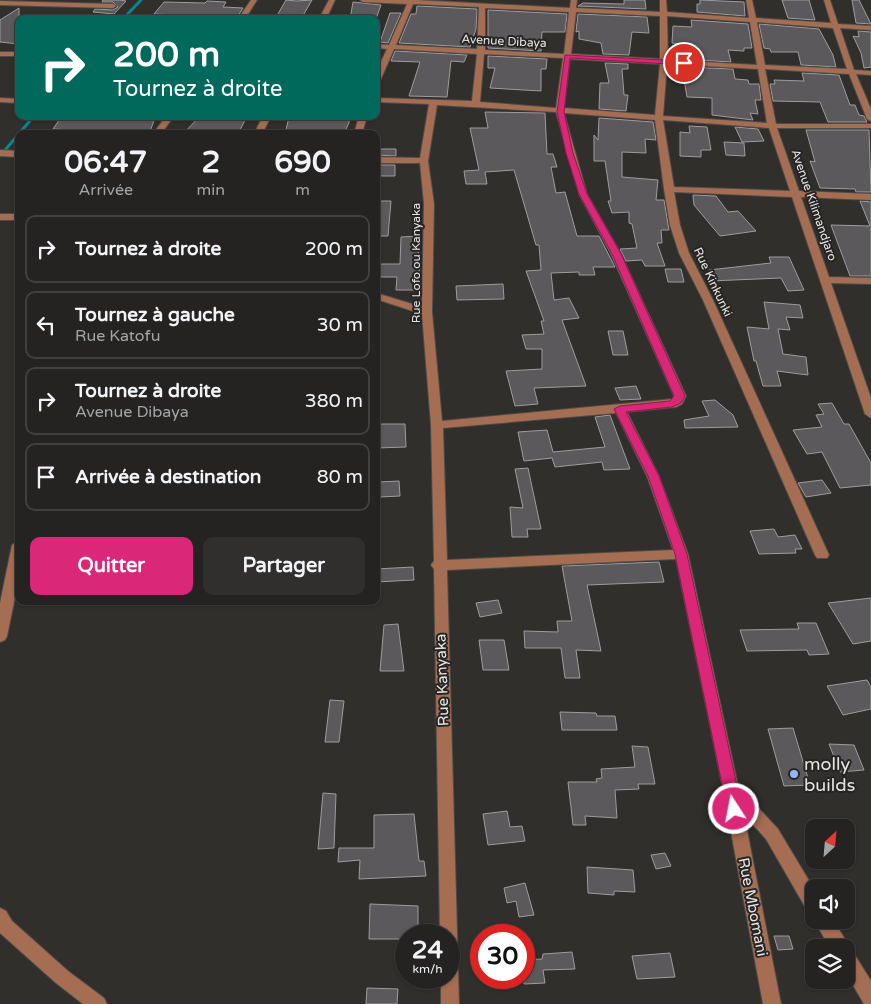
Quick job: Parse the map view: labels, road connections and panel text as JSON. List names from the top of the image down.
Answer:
{
  "streets": {
    "street": [
      "Avenue Dibaya",
      "Avenue Kilimandjaro",
      "Rue Lofo ou Kanyaka",
      "Rue Kinkunki",
      "Rue Kanyaka",
      "Rue Mbomani"
    ]
  },
  "crossings": [
    ["Avenue Dibaya", "Avenue Kilimandjaro"],
    ["Avenue Dibaya", "Rue Kinkunki"],
    ["Rue Lofo ou Kanyaka", "Rue Kanyaka"]
  ],
  "places": ["molly builds"],
  "north": "top right",
  "page": {
    "turn": ["200 m", "Tournez à droite"],
    "eta": [
      "06:47",
      "Arrivée",
      "2",
      "min",
      "690",
      "m"
    ],
    "list": [
      {
        "name": "Tournez à droite",
        "value": "200 m"
      },
      {
        "name": "Tournez à gauche",
        "note": "Rue Katofu",
        "value": "30 m"
      },
      {
        "name": "Tournez à droite",
        "note": "Avenue Dibaya",
        "value": "380 m"
      },
      {
        "name": "Arrivée à destination",
        "value": "80 m"
      }
    ],
    "buttons": ["Quitter", "Partager"],
    "speed": "24 km/h",
    "limit": "30"
  }
}
